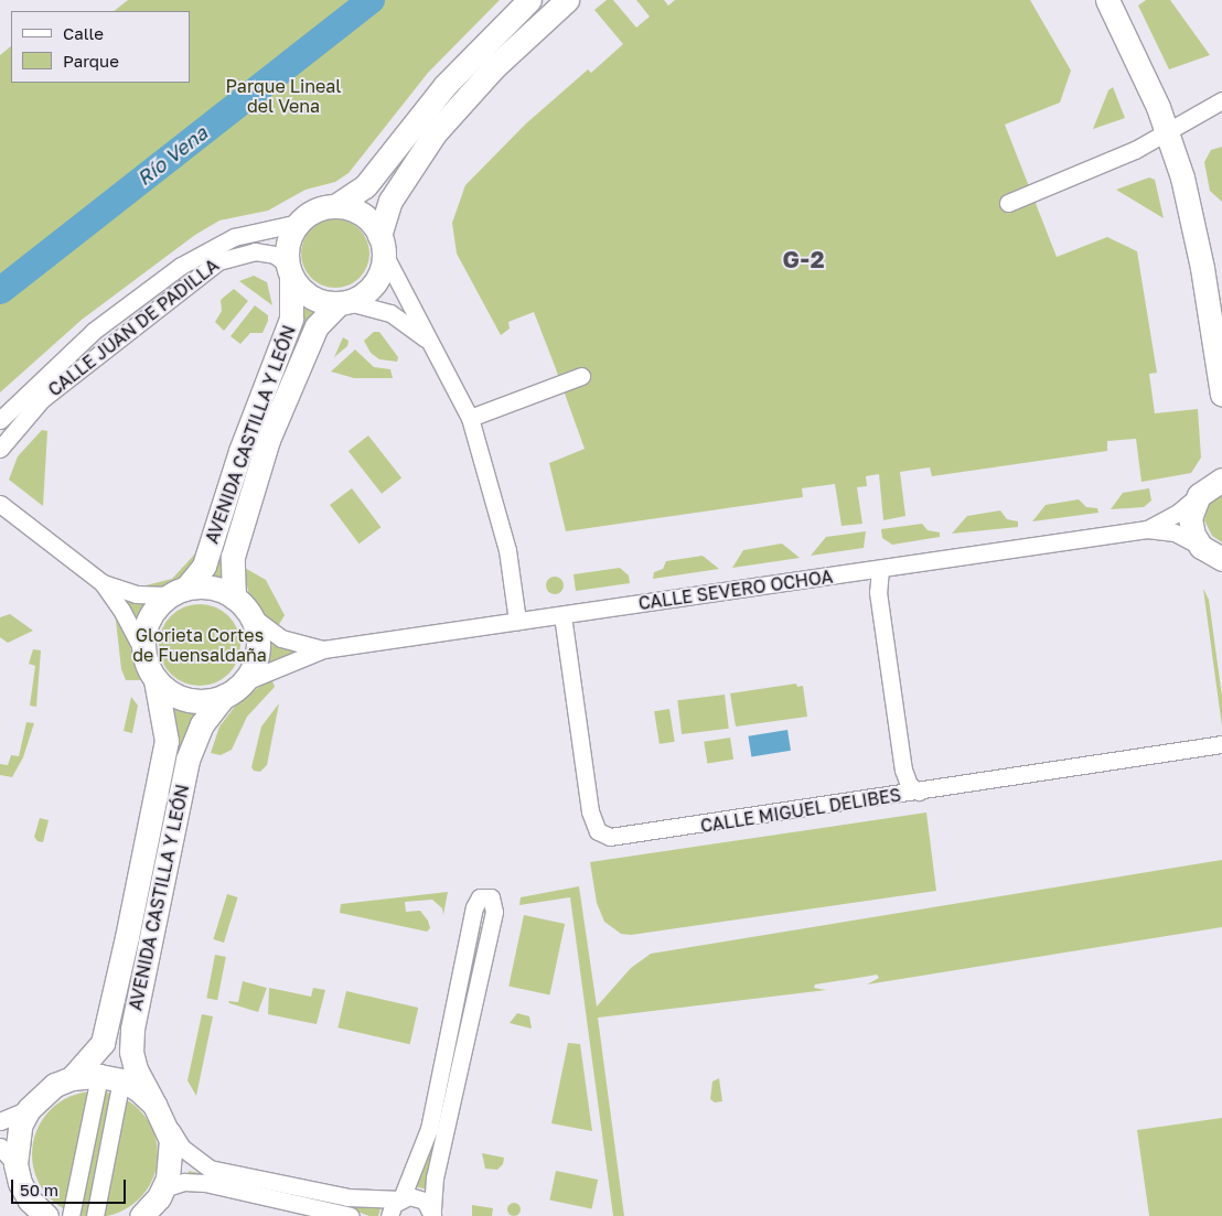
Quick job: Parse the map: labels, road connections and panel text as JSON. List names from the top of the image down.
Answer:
{
  "streets": {
    "main road": ["AVENIDA CASTILLA Y LEÓN"],
    "street": ["CALLE JUAN DE PADILLA", "CALLE SEVERO OCHOA", "CALLE MIGUEL DELIBES"]
  },
  "crossings": [
    ["CALLE JUAN DE PADILLA", "AVENIDA CASTILLA Y LEÓN"],
    ["AVENIDA CASTILLA Y LEÓN", "CALLE SEVERO OCHOA"],
    ["CALLE SEVERO OCHOA", "CALLE MIGUEL DELIBES"]
  ],
  "districts": ["G-2"],
  "water": ["Río Vena"],
  "parks": ["Parque Lineal del Vena", "Glorieta Cortes de Fuensaldaña"],
  "legend": ["Calle", "Parque"],
  "scale_bar": "50 m"
}
